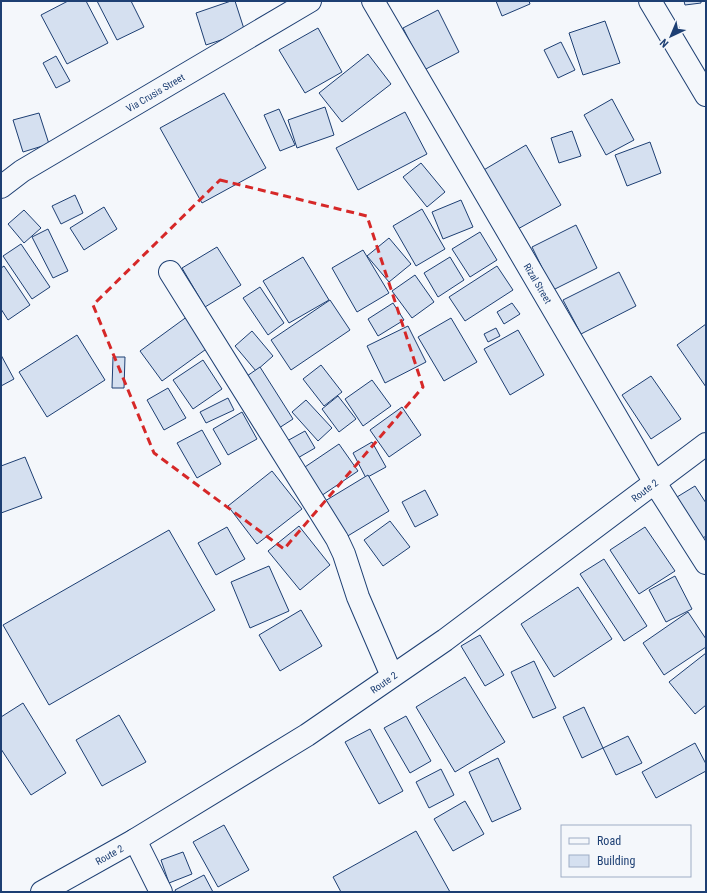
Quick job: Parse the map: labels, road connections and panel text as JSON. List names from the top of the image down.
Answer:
{
  "streets": {
    "main road": ["Via Crusis Street", "Rizal Street", "Route 2"]
  },
  "crossings": [
    ["Rizal Street", "Route 2"]
  ],
  "legend": ["Road", "Building"],
  "north": "bottom left"
}
